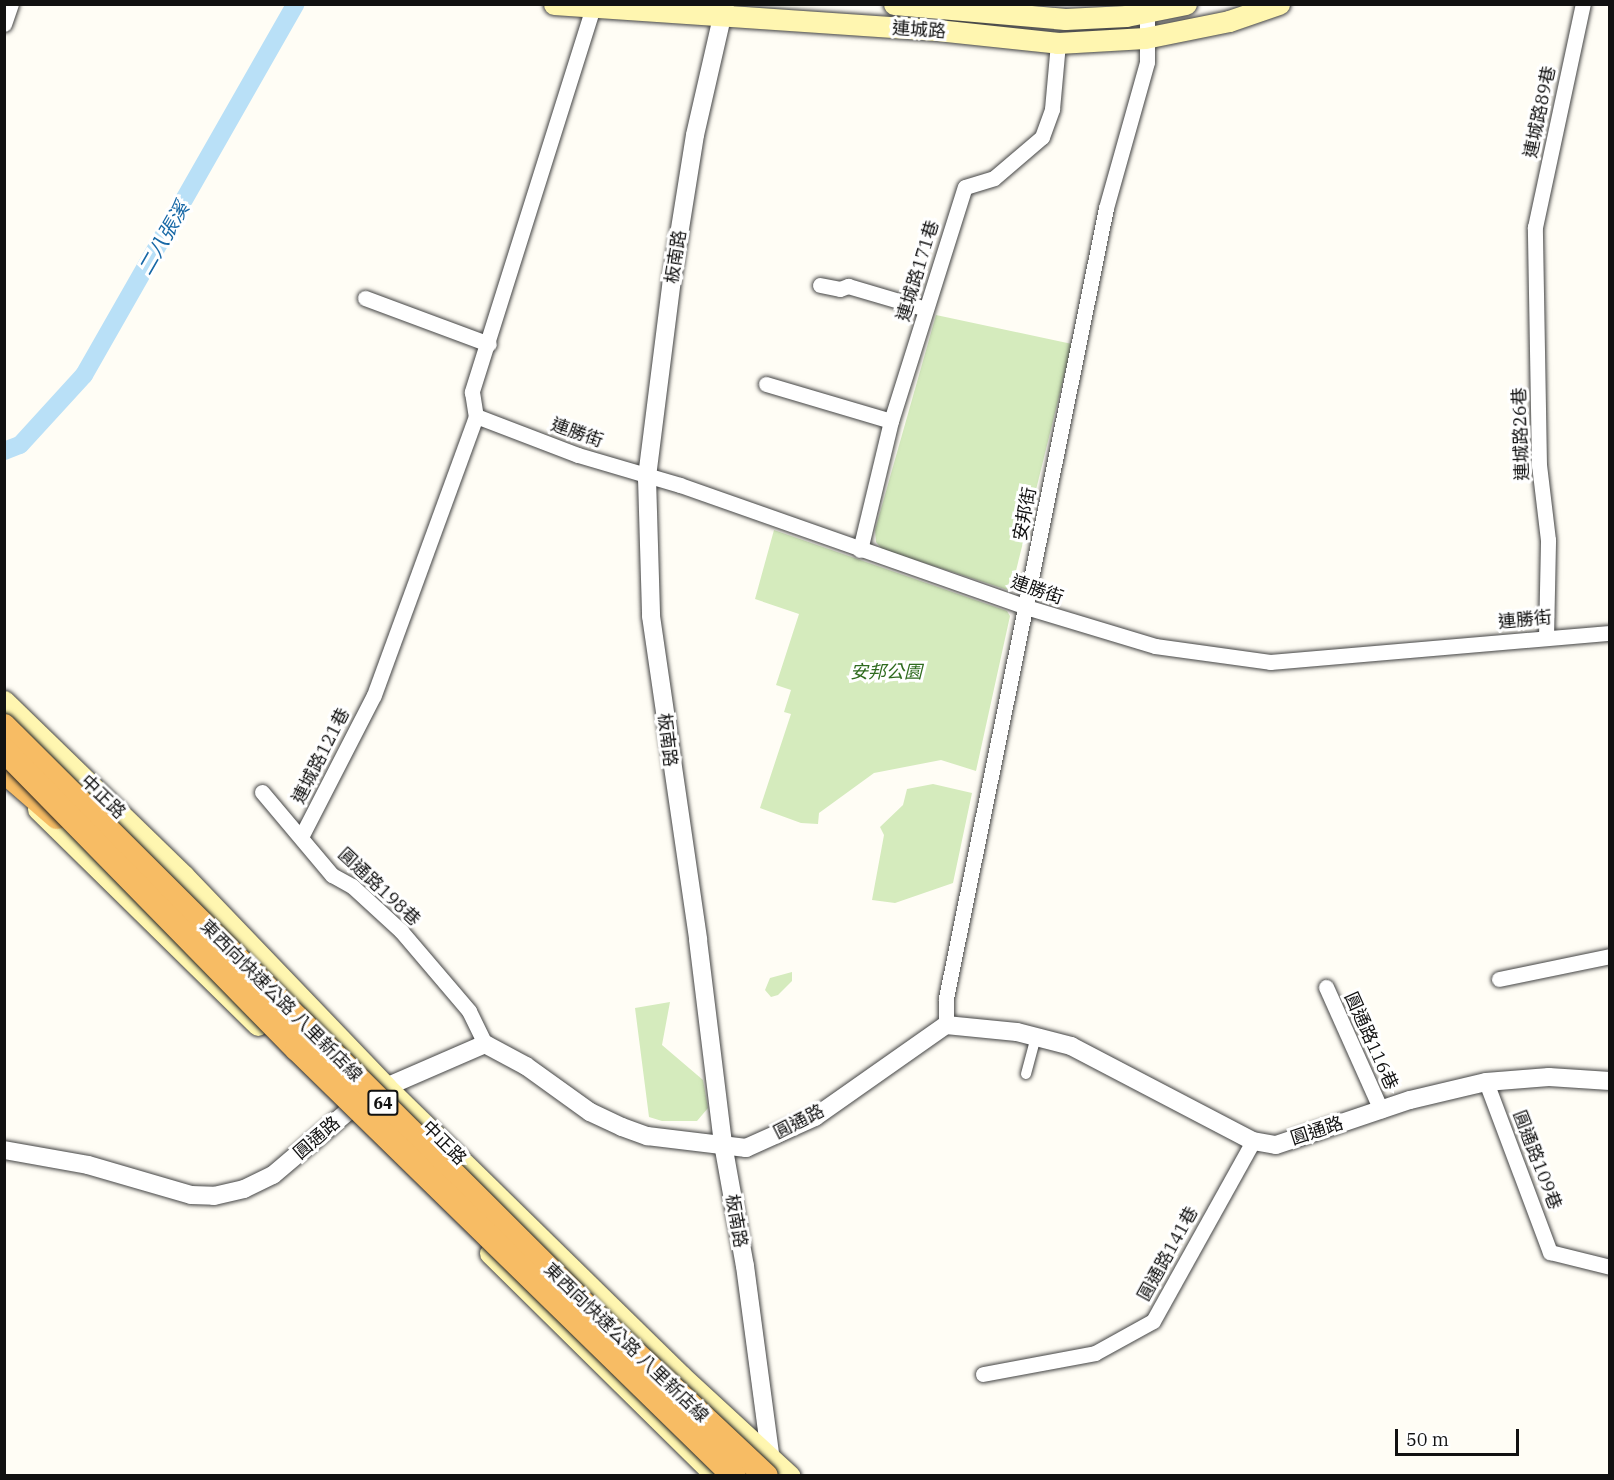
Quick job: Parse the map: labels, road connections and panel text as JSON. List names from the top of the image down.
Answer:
{
  "streets": {
    "highway": ["東西向快速公路 八里新店線", "64"],
    "main road": ["連城路", "中正路"],
    "street": [
      "連城路89巷",
      "板南路",
      "連城路171巷",
      "連勝街",
      "連城路26巷",
      "安邦街",
      "連城路121巷",
      "圓通路198巷",
      "圓通路116巷",
      "圓通路",
      "圓通路109巷",
      "圓通路141巷"
    ]
  },
  "crossings": [
    ["連城路", "板南路"],
    ["連城路", "連城路171巷"],
    ["連城路", "安邦街"],
    ["連城路89巷", "連城路26巷"],
    ["板南路", "連勝街"],
    ["板南路", "中正路"],
    ["板南路", "東西向快速公路 八里新店線"],
    ["板南路", "圓通路"],
    ["連城路171巷", "連勝街"],
    ["連勝街", "連城路26巷"],
    ["連勝街", "安邦街"],
    ["連勝街", "連城路121巷"],
    ["安邦街", "圓通路"],
    ["連城路121巷", "圓通路198巷"],
    ["中正路", "東西向快速公路 八里新店線"],
    ["中正路", "圓通路"],
    ["圓通路198巷", "圓通路"],
    ["圓通路116巷", "圓通路"],
    ["圓通路", "圓通路109巷"],
    ["圓通路", "圓通路141巷"]
  ],
  "water": ["二八張溪"],
  "parks": ["安邦公園"],
  "scale_bar": "50 m"
}
